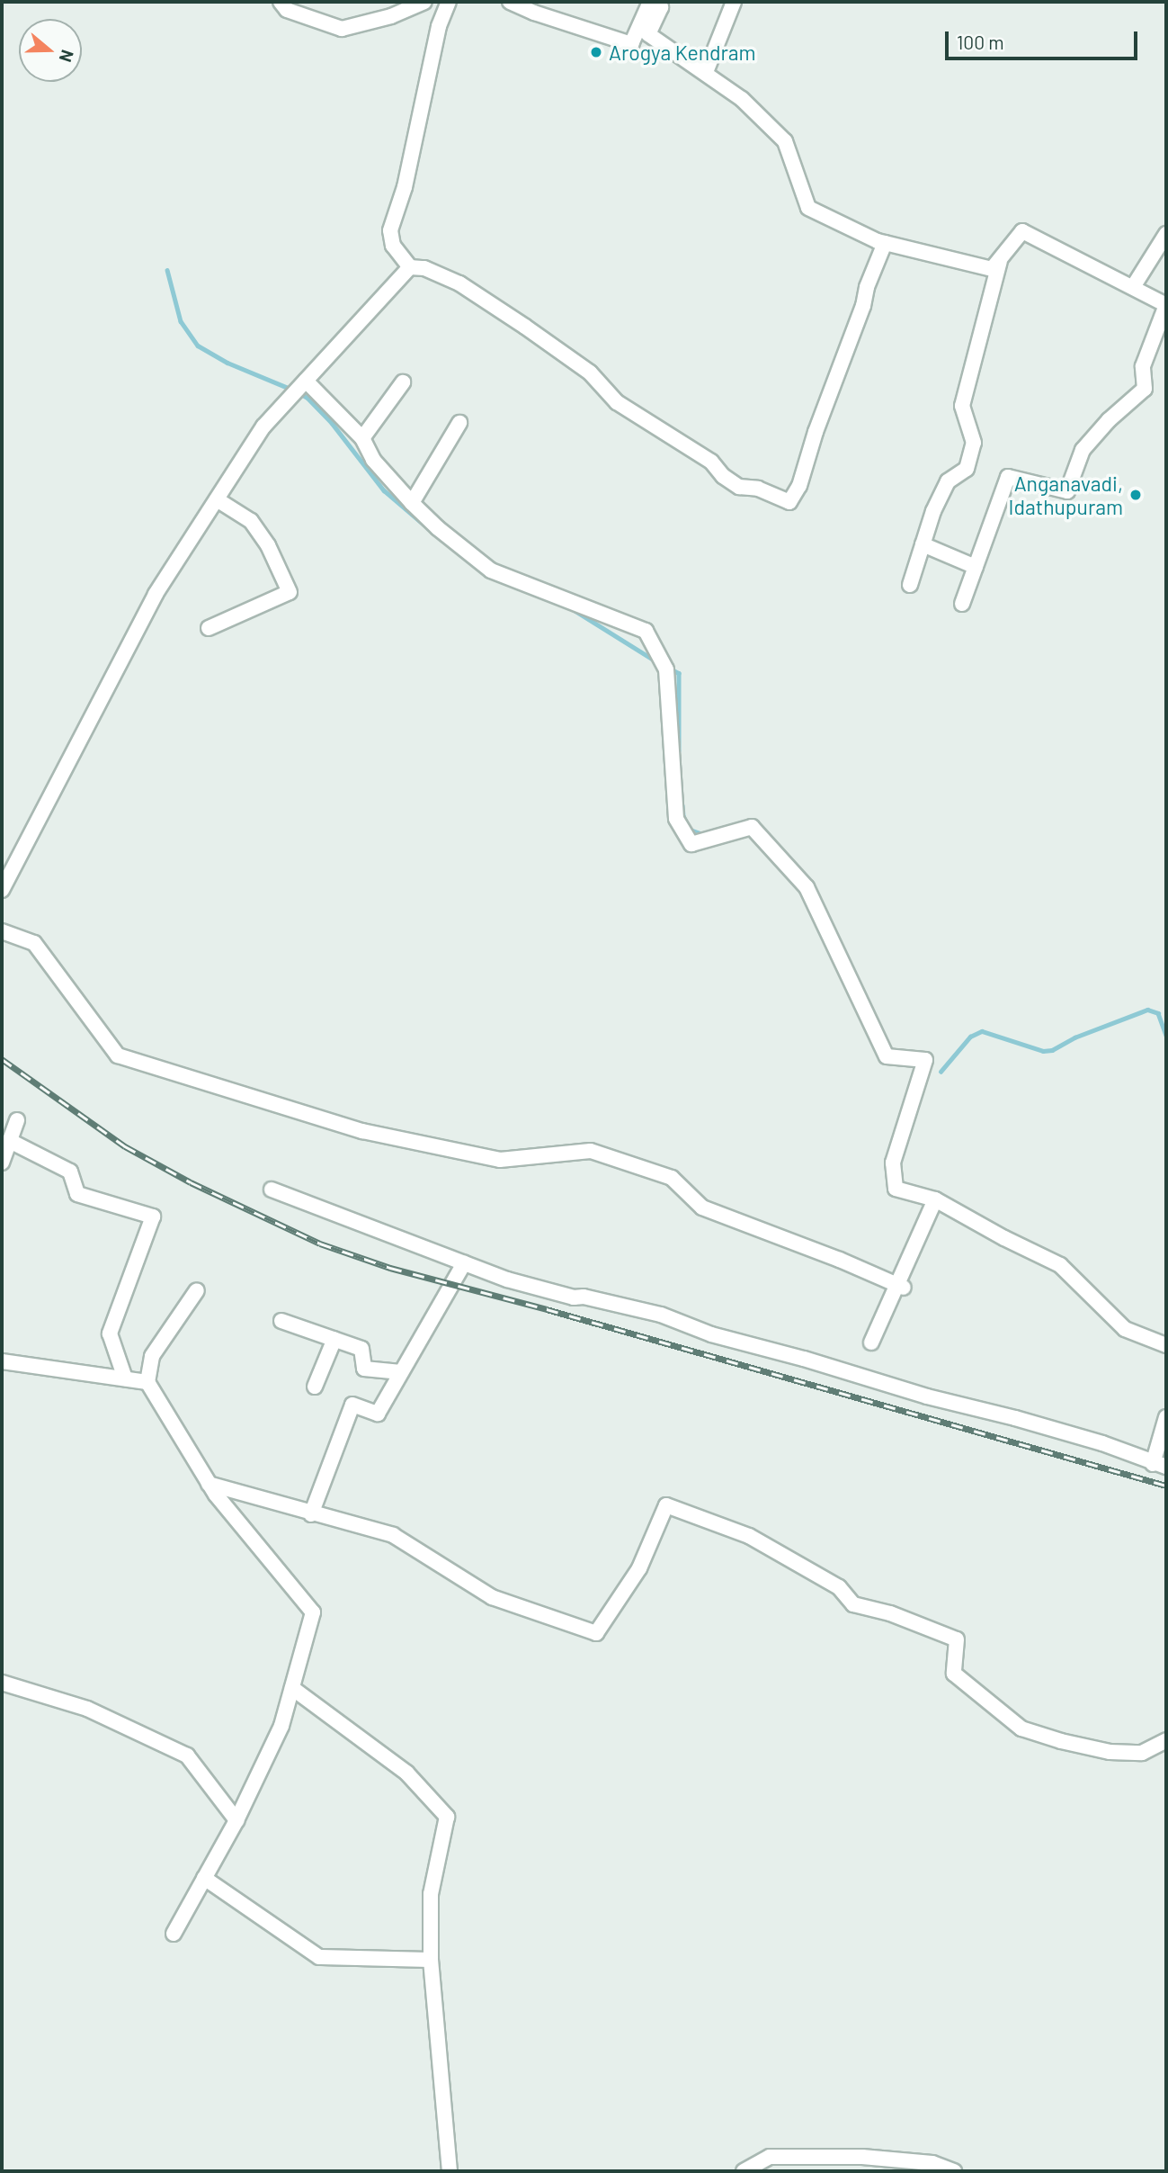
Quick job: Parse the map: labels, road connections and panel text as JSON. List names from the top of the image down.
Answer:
{
  "places": ["Arogya Kendram", "Anganavadi, Idathupuram"],
  "scale_bar": "100 m",
  "north": "right"
}
